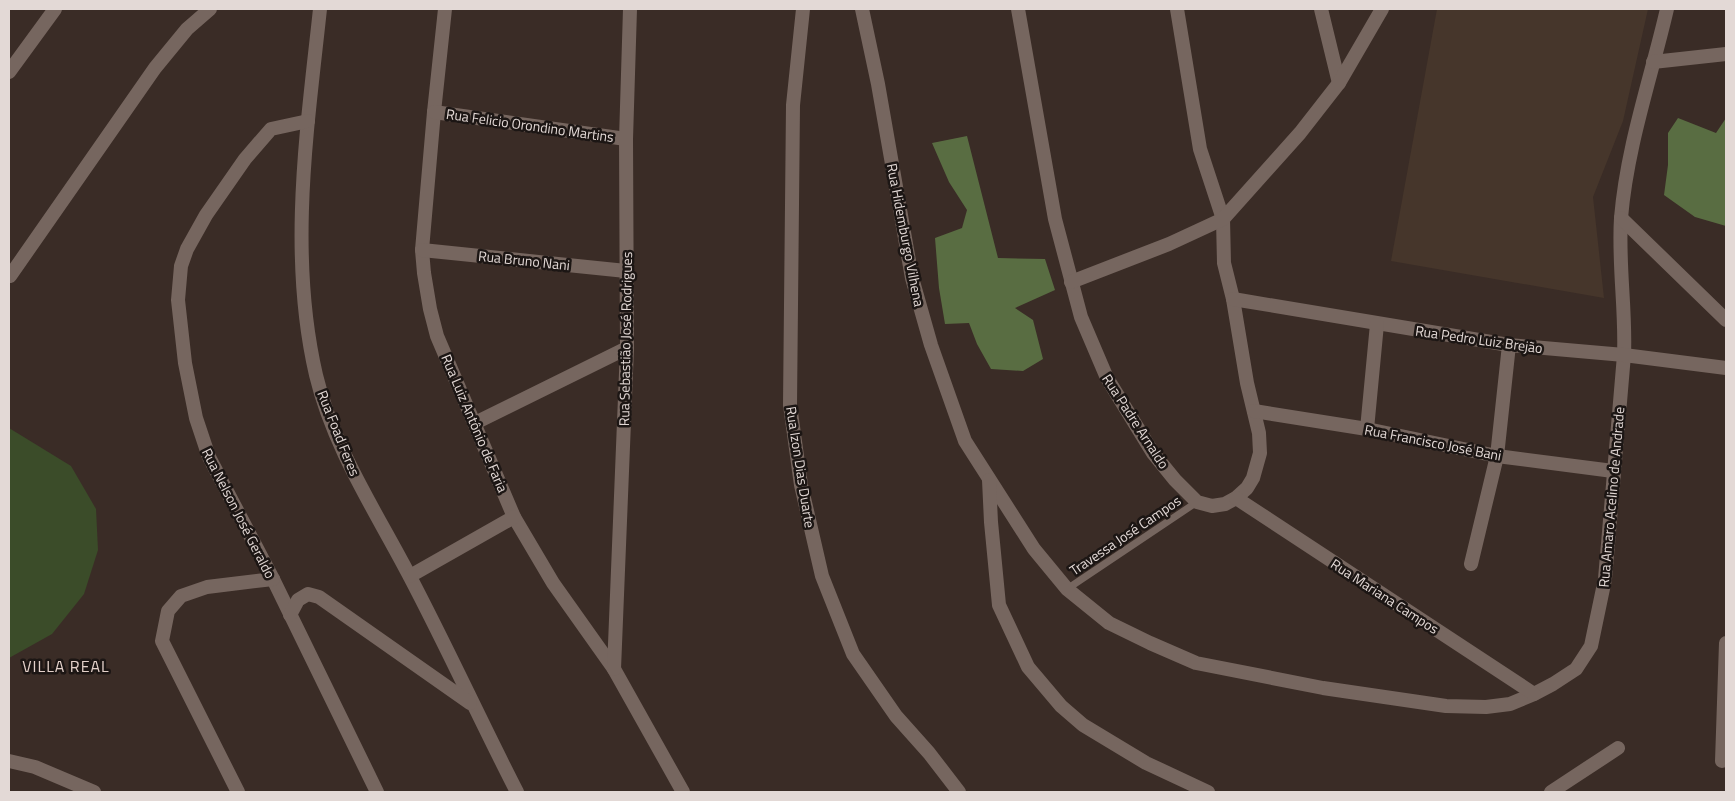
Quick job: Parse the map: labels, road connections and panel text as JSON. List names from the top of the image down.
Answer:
{
  "streets": {
    "street": [
      "Rua Felicio Orondino Martins",
      "Rua Hidemburgo Vilhena",
      "Rua Bruno Nani",
      "Rua Sebastião José Rodrigues",
      "Rua Pedro Luiz Brejão",
      "Rua Padre Arnaldo",
      "Rua Luiz Antônio de Faria",
      "Rua Foad Feres",
      "Rua Francisco José Bani",
      "Rua Izon Dias Duarte",
      "Rua Amaro Acelino de Andrade",
      "Rua Nelson José Geraldo",
      "Rua Mariana Campos"
    ],
    "lane": ["Travessa José Campos"]
  },
  "crossings": [
    ["Rua Felicio Orondino Martins", "Rua Sebastião José Rodrigues"],
    ["Rua Felicio Orondino Martins", "Rua Luiz Antônio de Faria"],
    ["Rua Hidemburgo Vilhena", "Rua Amaro Acelino de Andrade"],
    ["Rua Bruno Nani", "Rua Sebastião José Rodrigues"],
    ["Rua Bruno Nani", "Rua Luiz Antônio de Faria"],
    ["Rua Sebastião José Rodrigues", "Rua Luiz Antônio de Faria"],
    ["Rua Pedro Luiz Brejão", "Rua Amaro Acelino de Andrade"],
    ["Rua Padre Arnaldo", "Travessa José Campos"],
    ["Rua Foad Feres", "Rua Nelson José Geraldo"],
    ["Rua Francisco José Bani", "Rua Amaro Acelino de Andrade"],
    ["Rua Amaro Acelino de Andrade", "Travessa José Campos"],
    ["Rua Amaro Acelino de Andrade", "Rua Mariana Campos"]
  ],
  "districts": ["VILLA REAL"]
}
